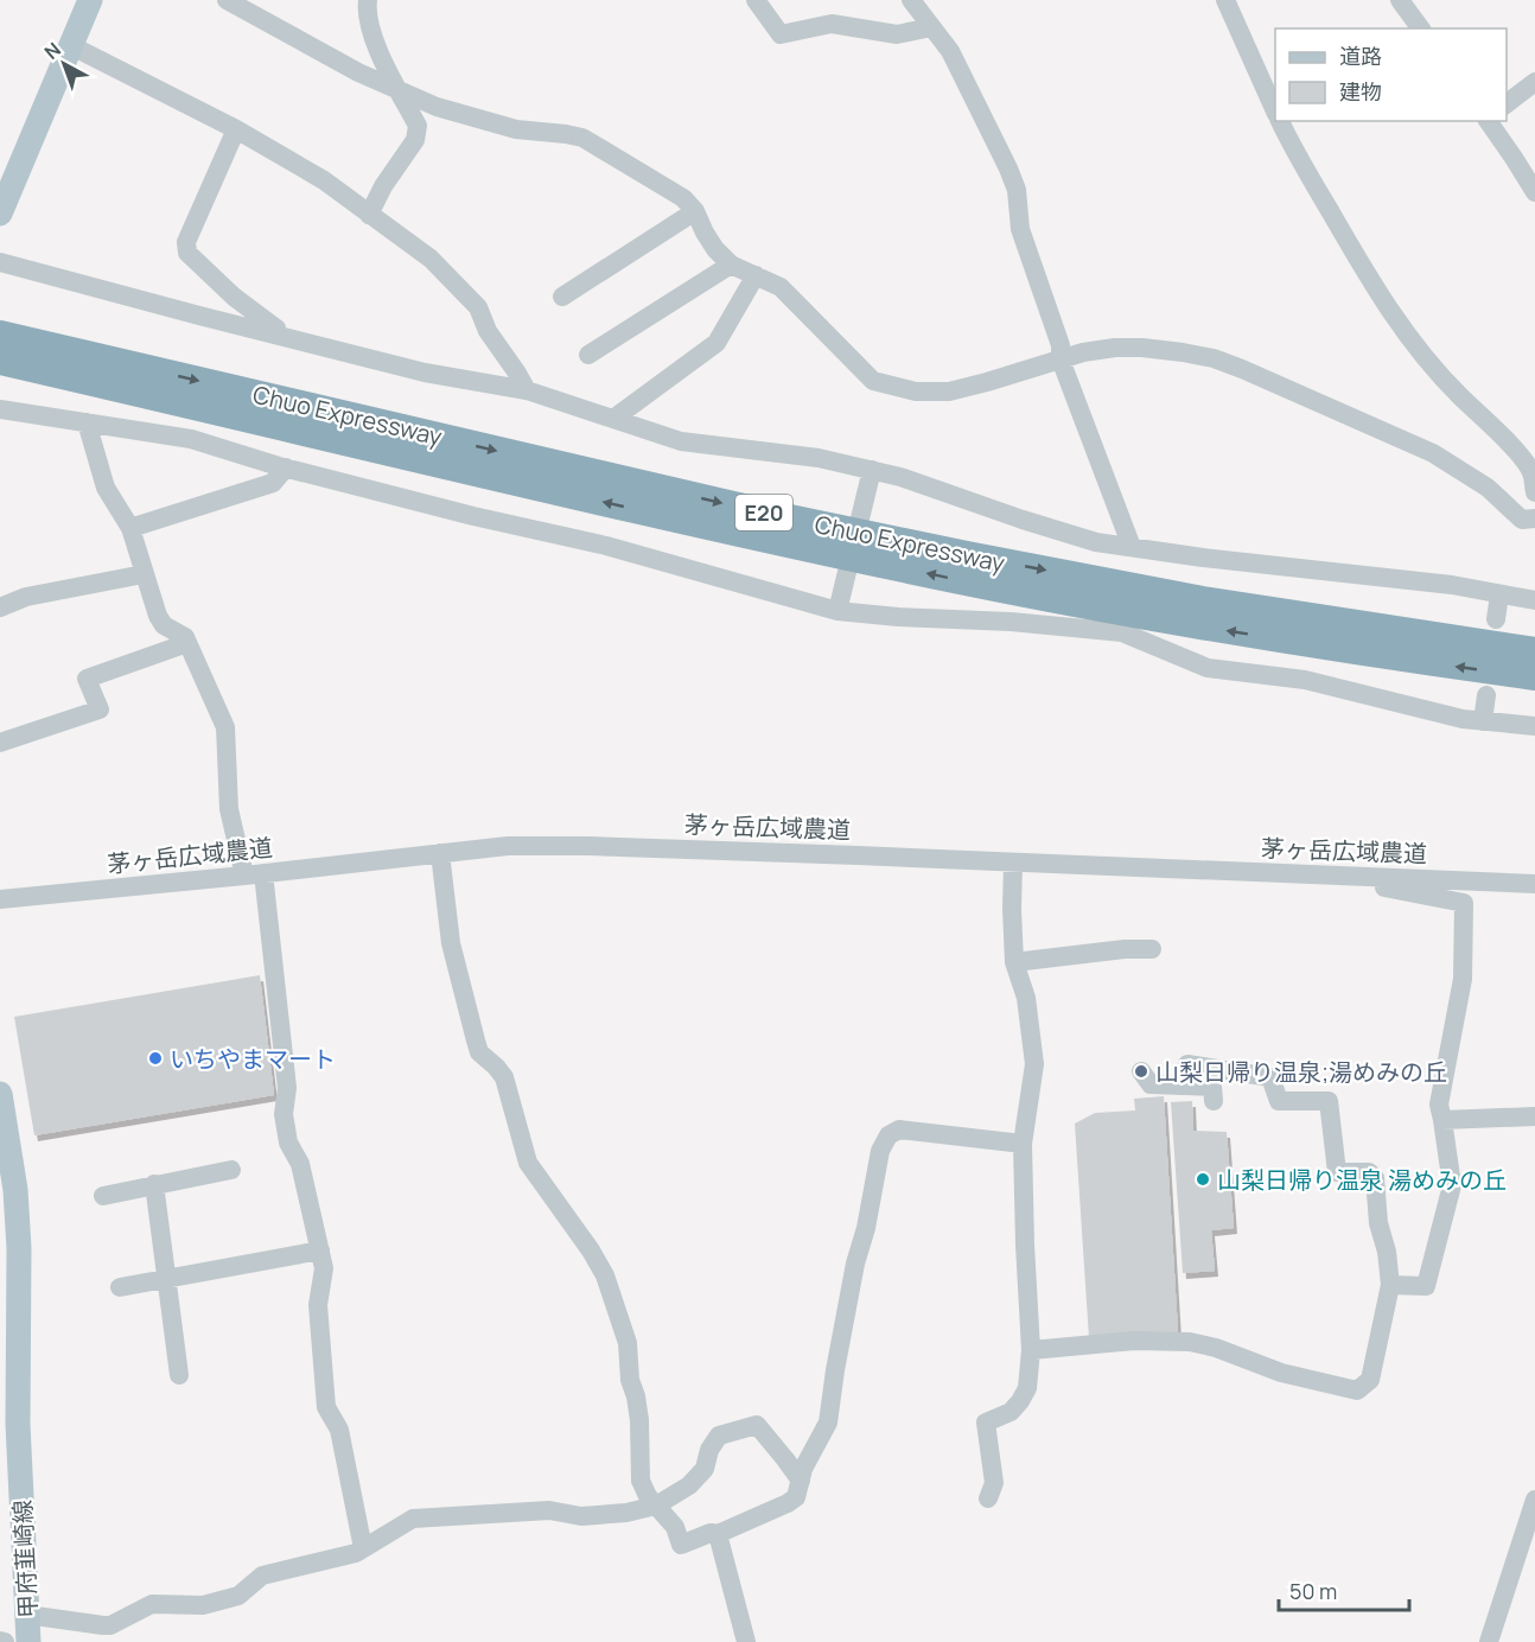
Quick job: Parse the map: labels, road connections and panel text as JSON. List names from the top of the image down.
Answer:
{
  "streets": {
    "highway": ["Chuo Expressway", "E20"],
    "main road": ["甲府韮崎線"],
    "street": ["茅ヶ岳広域農道"]
  },
  "places": ["いちやまマート", "山梨日帰り温泉;湯めみの丘", "山梨日帰り温泉 湯めみの丘"],
  "legend": ["道路", "建物"],
  "scale_bar": "50 m",
  "north": "top left"
}
